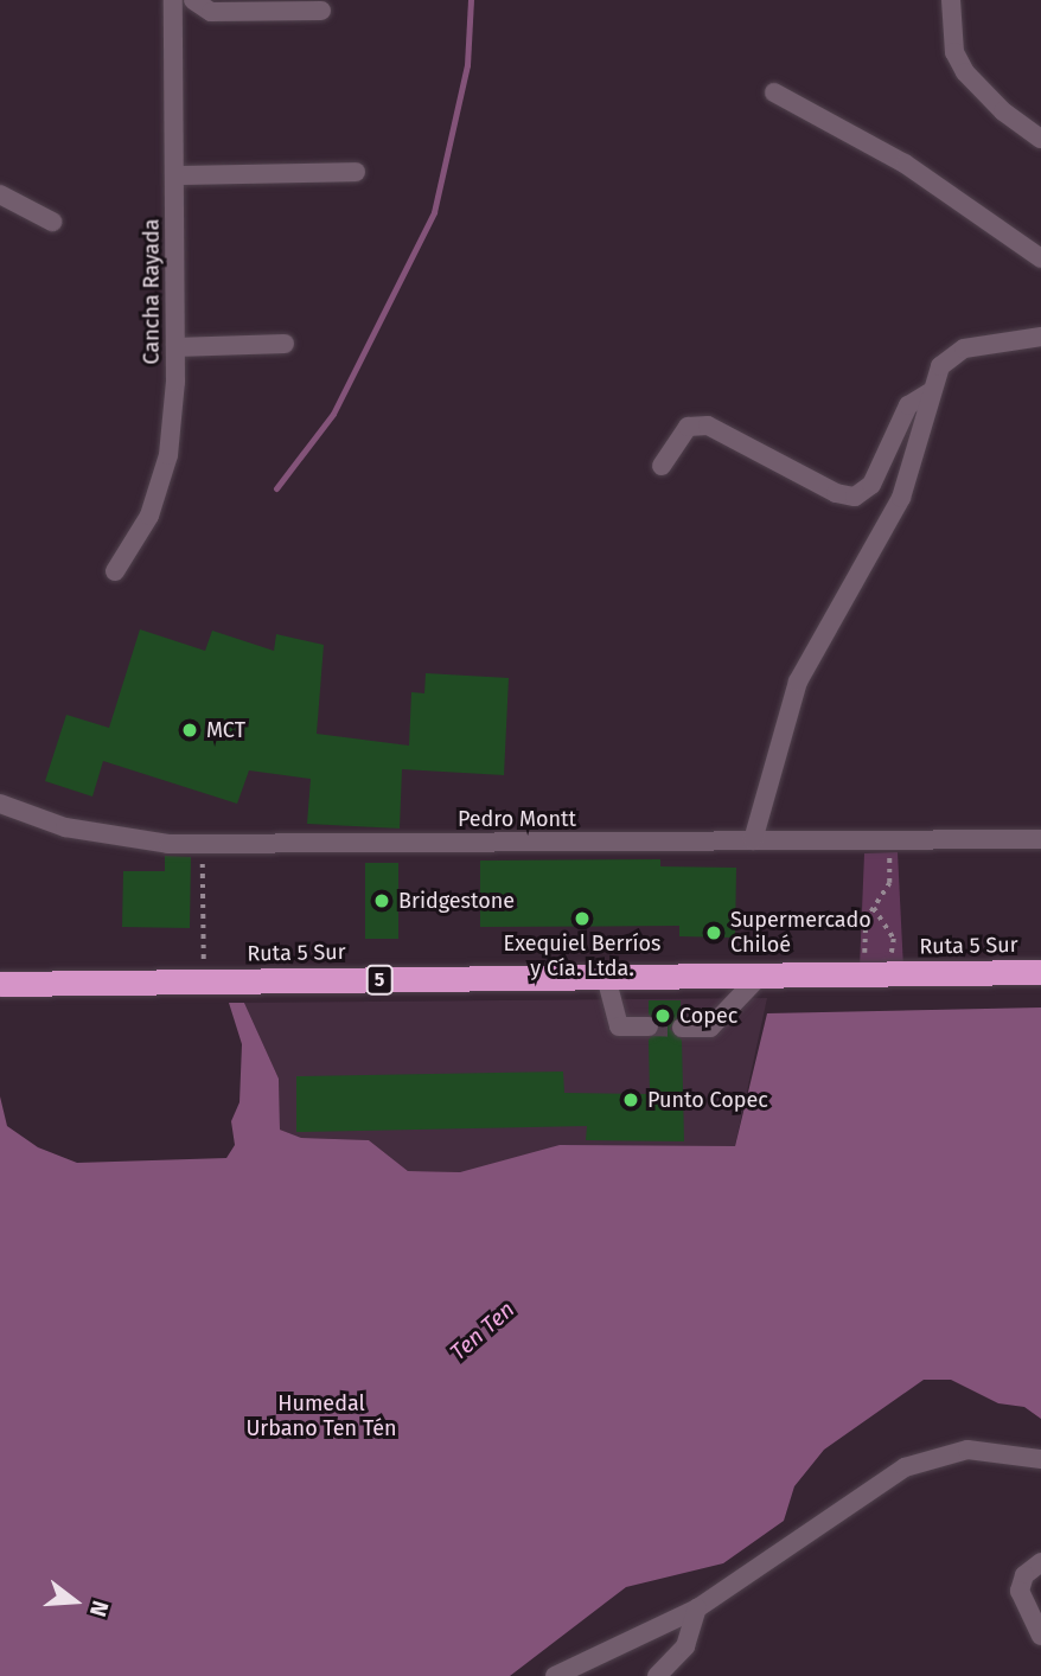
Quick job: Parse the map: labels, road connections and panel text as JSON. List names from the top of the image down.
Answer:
{
  "streets": {
    "highway": ["Ruta 5 Sur", "5"],
    "street": ["Cancha Rayada", "Pedro Montt"]
  },
  "water": ["Ten Ten"],
  "parks": ["Humedal Urbano Ten Tén"],
  "places": [
    "MCT",
    "Bridgestone",
    "Exequiel Berríos y Cía. Ltda.",
    "Supermercado Chiloé",
    "Copec",
    "Punto Copec"
  ],
  "north": "right"
}
